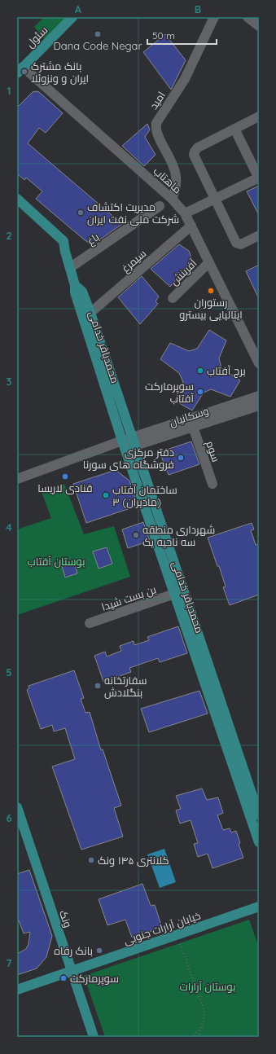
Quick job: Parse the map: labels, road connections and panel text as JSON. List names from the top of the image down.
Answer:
{
  "streets": {
    "main road": [
      "سئول",
      "محمدباقر خدامی",
      "ونک",
      "خیابان آرارات جنوبی"
    ],
    "street": [
      "امید",
      "ماهتاب",
      "باغ",
      "سیمرغ",
      "آفرینش",
      "وسکانیان",
      "سوم",
      "بن بست شیدا"
    ]
  },
  "crossings": [
    ["سئول", "ماهتاب"],
    ["امید", "ماهتاب"],
    ["ماهتاب", "سیمرغ"],
    ["ماهتاب", "آفرینش"],
    ["باغ", "محمدباقر خدامی"],
    ["سیمرغ", "محمدباقر خدامی"],
    ["محمدباقر خدامی", "وسکانیان"],
    ["محمدباقر خدامی", "بن بست شیدا"],
    ["وسکانیان", "سوم"],
    ["ونک", "خیابان آرارات جنوبی"]
  ],
  "parks": ["بوستان آفتاب", "بوستان آرارات"],
  "places": [
    "Dana Code Negar",
    "بانک مشترک ایران و ونزوئلا",
    "مدیریت اکتشاف شرکت ملی نفت ایران",
    "رستوران ایتالیایی بیسترو",
    "برج آفتاب",
    "سوپرمارکت آفتاب",
    "دفتر مرکزی فروشگاه های سورنا",
    "قنادی لاریسا",
    "ساختمان آفتاب ۳ (مادیران)",
    "شهرداری منطقه سه ناحیه یک",
    "سفارتخانه بنگلادش",
    "کلانتری ۱۴۵ ونک",
    "بانک رفاه",
    "سوپرمارکت"
  ],
  "scale_bar": "50 m",
  "grid": {
    "columns": ["A", "B"],
    "rows": [
      "1",
      "2",
      "3",
      "4",
      "5",
      "6",
      "7"
    ]
  }
}
